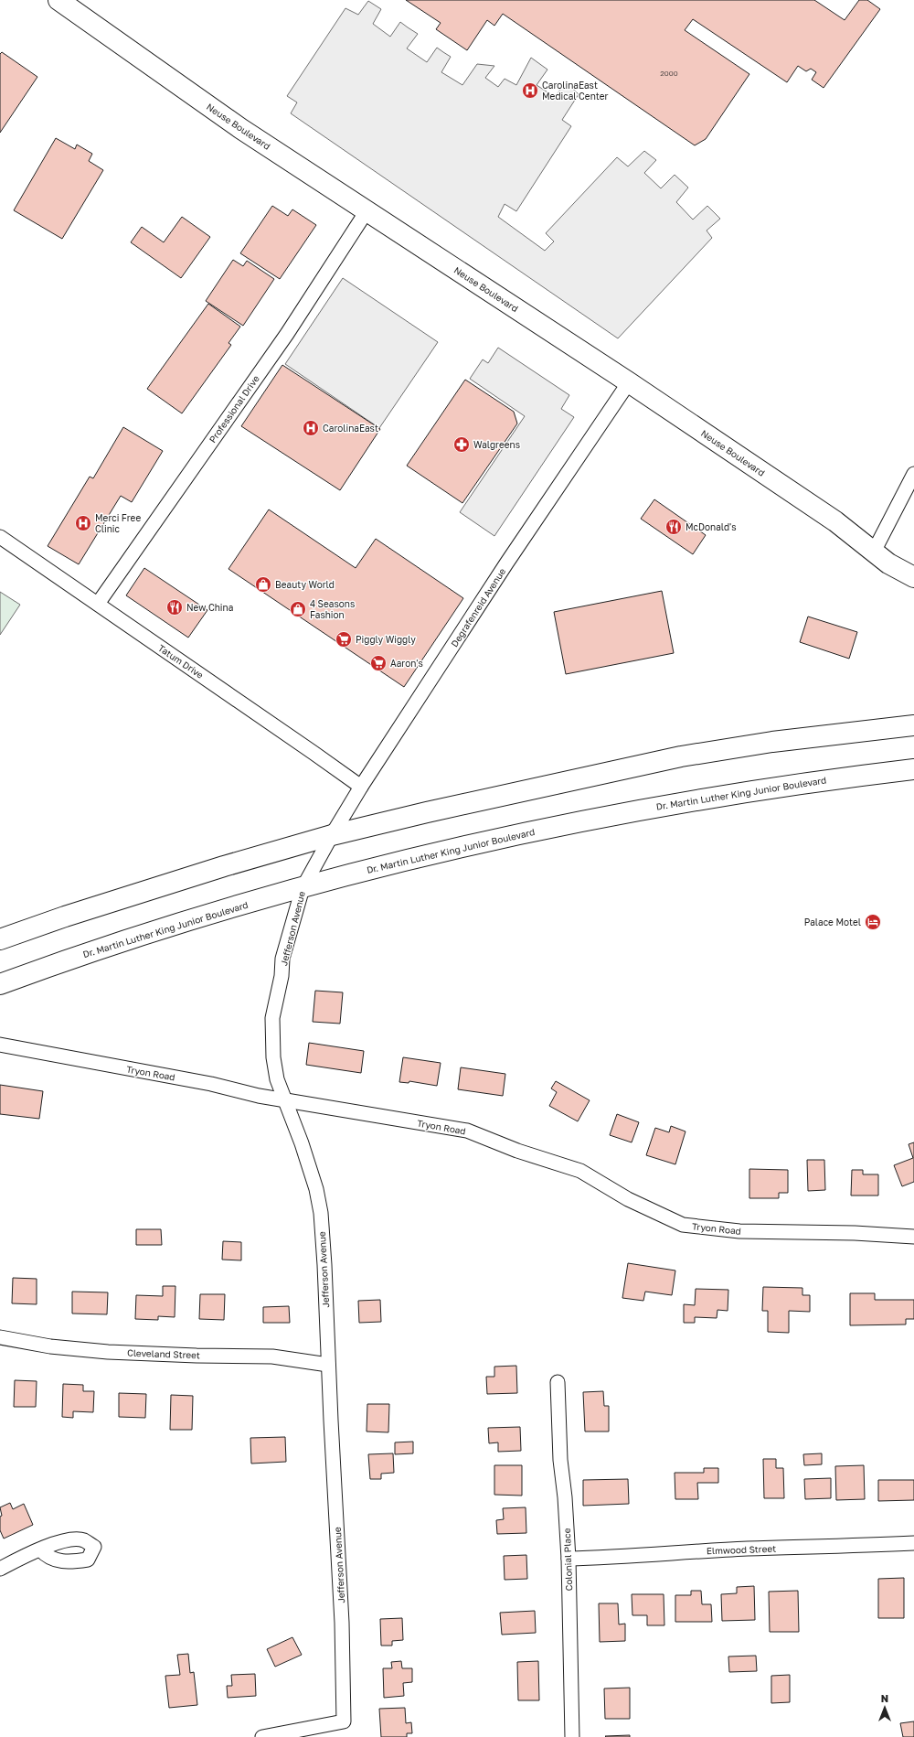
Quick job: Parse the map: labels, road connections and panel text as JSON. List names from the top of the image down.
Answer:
{
  "streets": {
    "main road": ["Neuse Boulevard", "Dr. Martin Luther King Junior Boulevard"],
    "street": [
      "Professional Drive",
      "Degrafenreid Avenue",
      "Tatum Drive",
      "Jefferson Avenue",
      "Tryon Road",
      "Cleveland Street",
      "Elmwood Street",
      "Colonial Place"
    ]
  },
  "crossings": [
    ["Neuse Boulevard", "Professional Drive"],
    ["Neuse Boulevard", "Degrafenreid Avenue"],
    ["Professional Drive", "Tatum Drive"],
    ["Degrafenreid Avenue", "Tatum Drive"],
    ["Degrafenreid Avenue", "Jefferson Avenue"],
    ["Dr. Martin Luther King Junior Boulevard", "Jefferson Avenue"],
    ["Jefferson Avenue", "Tryon Road"],
    ["Jefferson Avenue", "Cleveland Street"],
    ["Elmwood Street", "Colonial Place"]
  ],
  "places": {
    "hospital": ["CarolinaEast Medical Center", "CarolinaEast", "Merci Free Clinic"],
    "pharmacy": ["Walgreens"],
    "restaurant": ["McDonald's", "New China"],
    "shop": ["Beauty World", "4 Seasons Fashion"],
    "supermarket": ["Piggly Wiggly", "Aaron's"],
    "hotel": ["Palace Motel"]
  },
  "house_numbers": ["2000"],
  "north": "top"
}
